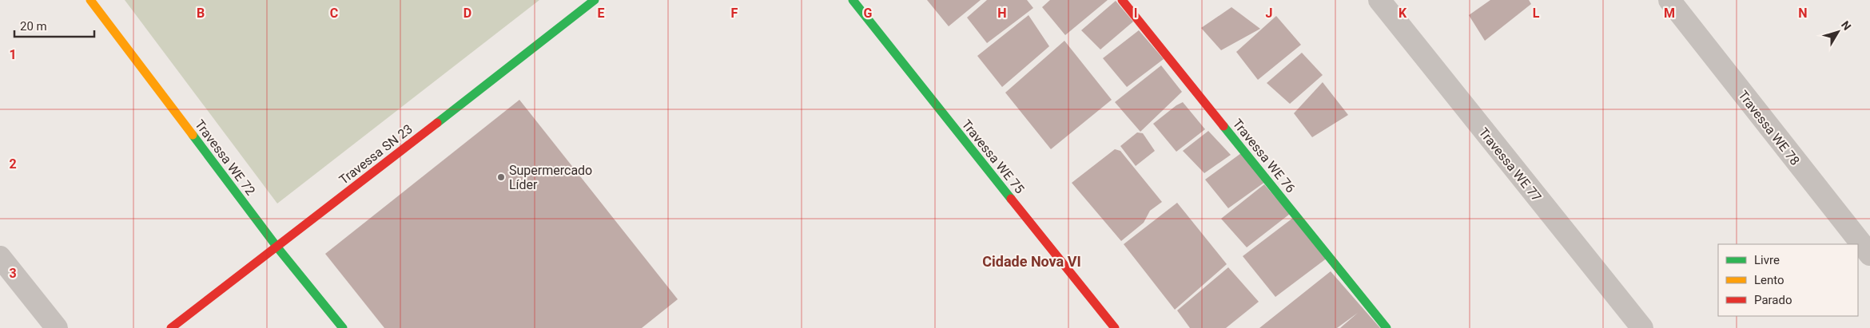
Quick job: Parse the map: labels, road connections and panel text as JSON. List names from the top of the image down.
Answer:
{
  "streets": {
    "street": [
      "Travessa WE 78",
      "Travessa SN 23",
      "Travessa WE 76",
      "Travessa WE 75",
      "Travessa WE 72",
      "Travessa WE 77"
    ]
  },
  "crossings": [
    ["Travessa SN 23", "Travessa WE 72"]
  ],
  "districts": ["Cidade Nova VI"],
  "places": ["Supermercado Líder"],
  "legend": ["Livre", "Lento", "Parado"],
  "scale_bar": "20 m",
  "north": "top right",
  "grid": {
    "columns": [
      "B",
      "C",
      "D",
      "E",
      "F",
      "G",
      "H",
      "I",
      "J",
      "K",
      "L",
      "M",
      "N"
    ],
    "rows": ["1", "2", "3"]
  }
}
